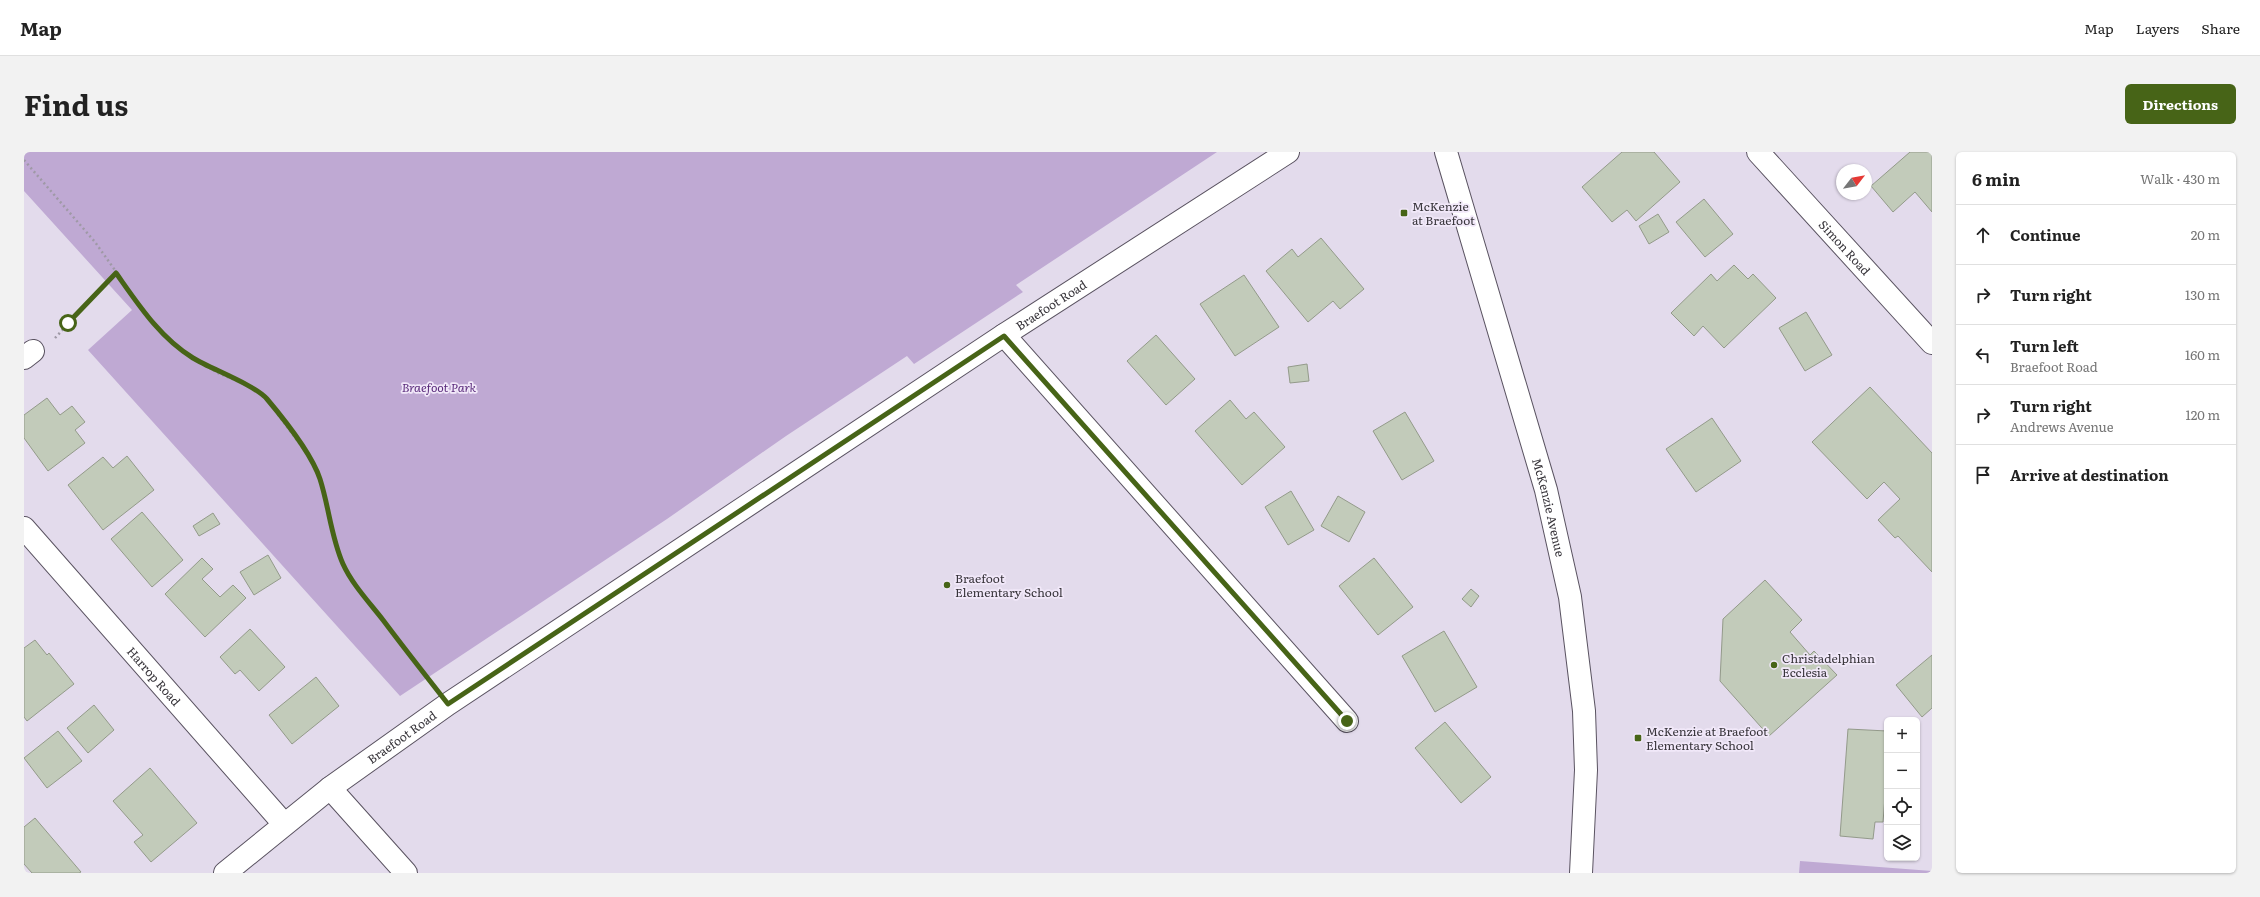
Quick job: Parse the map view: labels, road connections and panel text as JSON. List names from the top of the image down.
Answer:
{
  "streets": {
    "street": [
      "Simon Road",
      "Braefoot Road",
      "McKenzie Avenue",
      "Harrop Road"
    ]
  },
  "crossings": [
    ["Braefoot Road", "Harrop Road"]
  ],
  "parks": ["Braefoot Park"],
  "places": {
    "transit": ["McKenzie at Braefoot", "McKenzie at Braefoot Elementary School"],
    "other": ["Braefoot Elementary School", "Christadelphian Ecclesia"]
  },
  "north": "top right",
  "page": {
    "header": "Map",
    "nav": ["Map", "Layers", "Share"],
    "title": "Find us",
    "buttons": "Directions",
    "heading": ["6 min", "Walk · 430 m"],
    "list": [
      ["Continue", "20 m"],
      ["Turn right", "130 m"],
      ["Turn left", "Braefoot Road", "160 m"],
      ["Turn right", "Andrews Avenue", "120 m"],
      "Arrive at destination"
    ],
    "map_buttons": ["+", "−"]
  }
}
